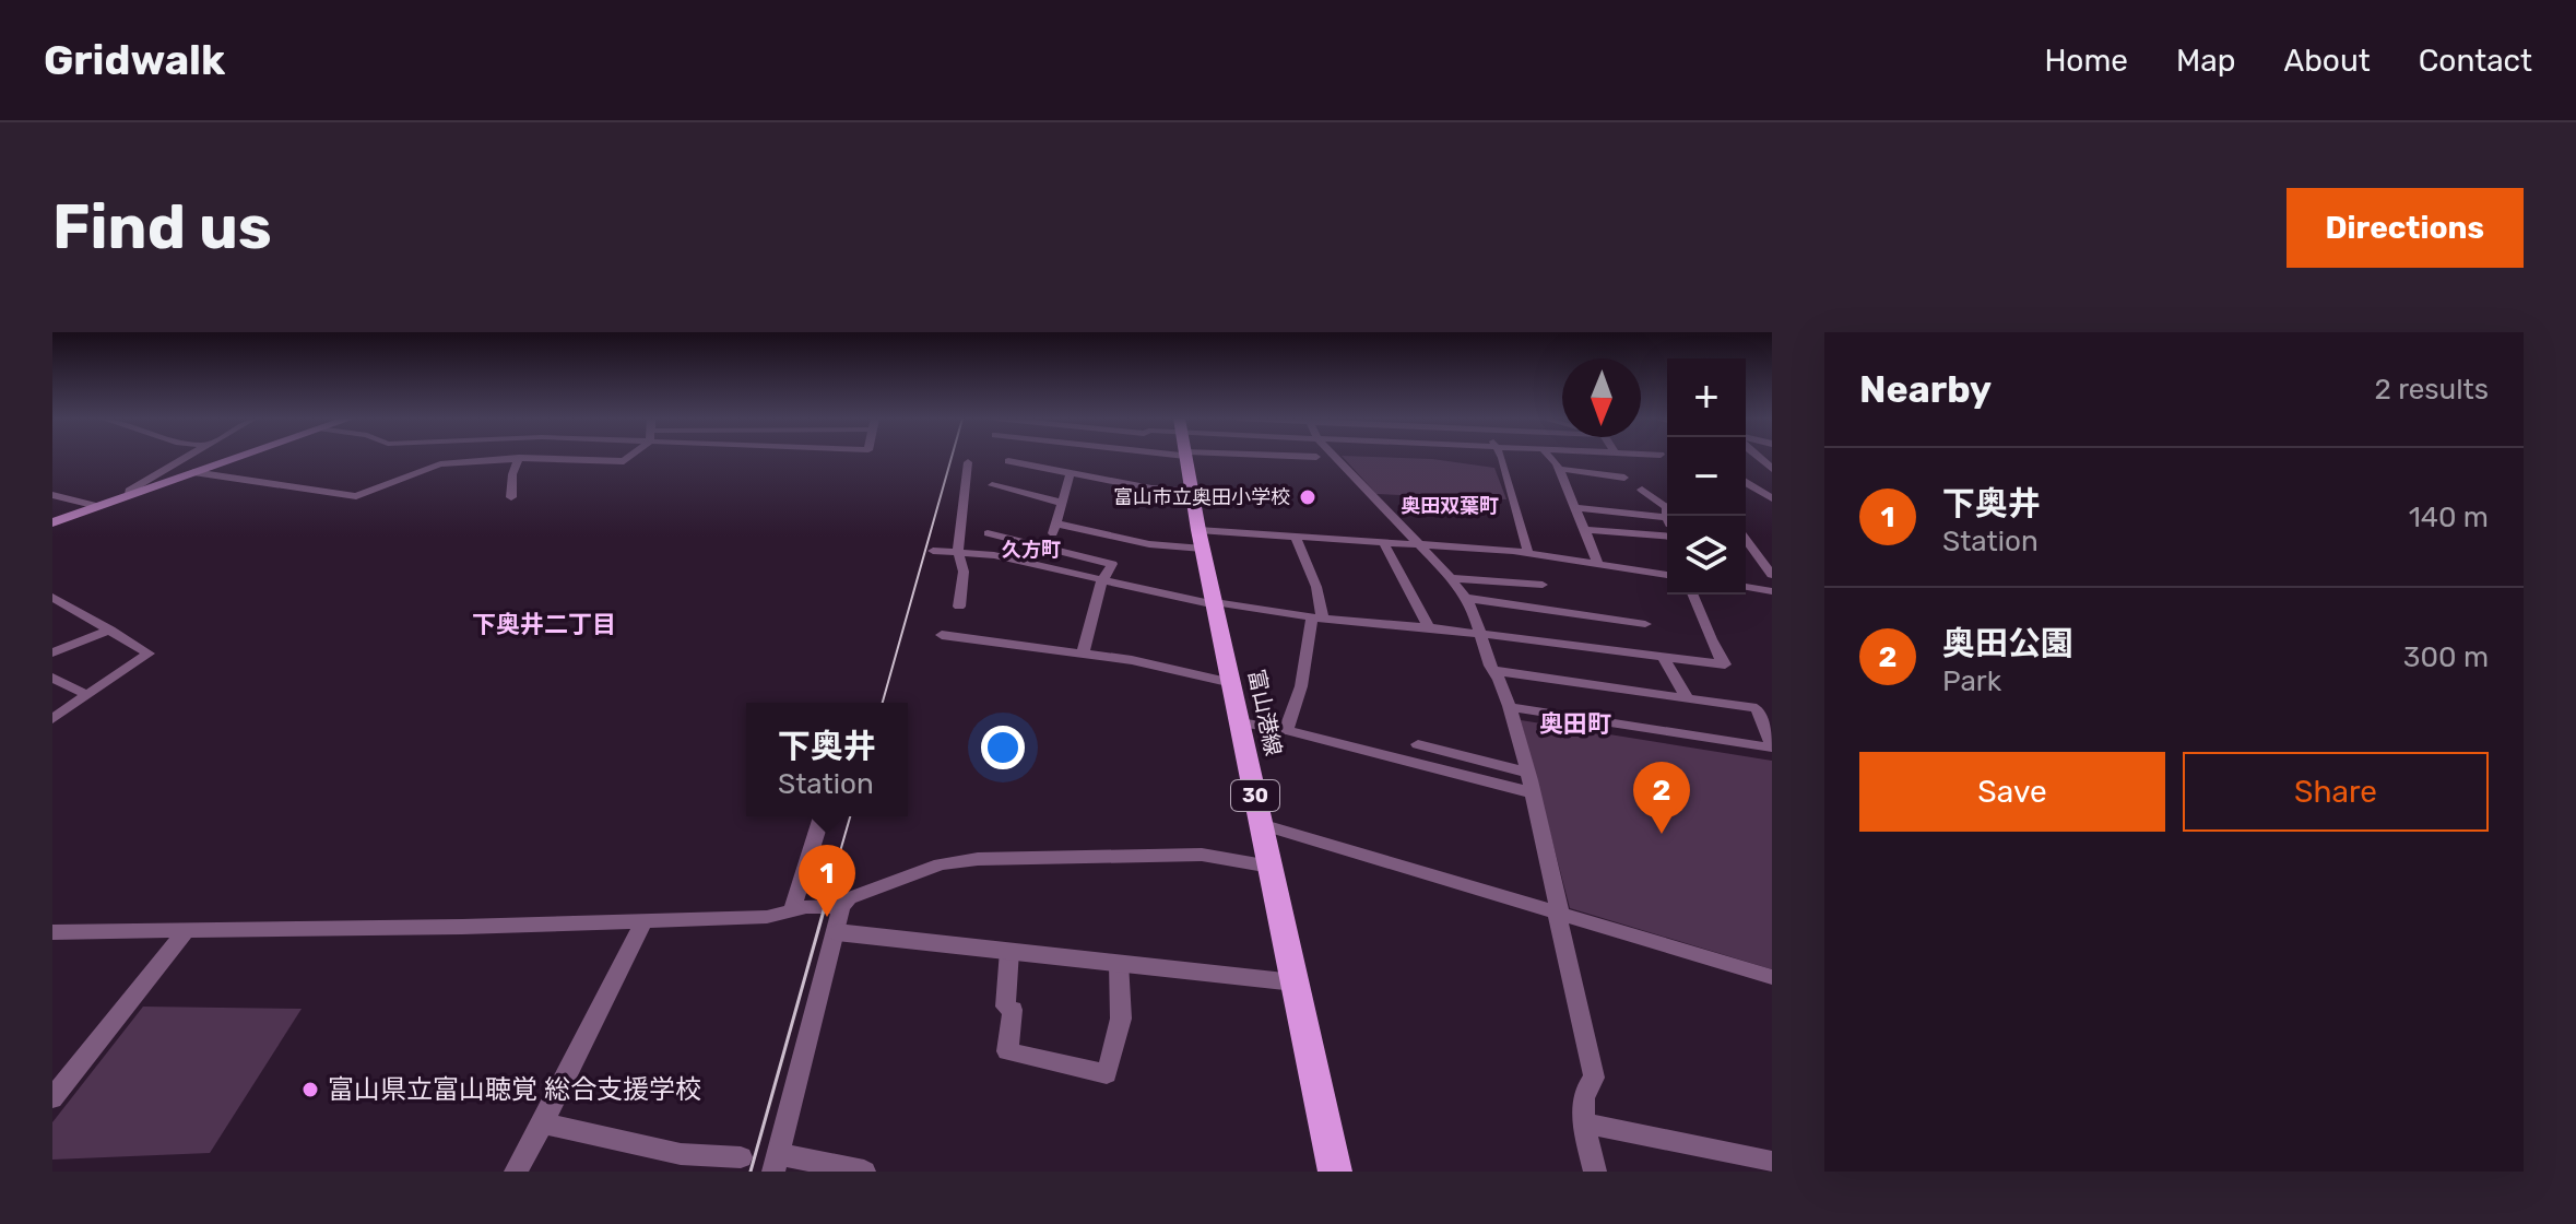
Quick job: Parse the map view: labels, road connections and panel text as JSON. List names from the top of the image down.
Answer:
{
  "streets": {
    "main road": ["富山港線", "30"]
  },
  "districts": [
    "奥田双葉町",
    "久方町",
    "下奥井二丁目",
    "奥田町"
  ],
  "places": ["富山市立奥田小学校", "富山県立富山聴覚 総合支援学校"],
  "north": "bottom",
  "page": {
    "header": "Gridwalk",
    "nav": [
      "Home",
      "Map",
      "About",
      "Contact"
    ],
    "buttons": [
      "Directions",
      ["Save", "Share"]
    ],
    "title": "Find us",
    "heading": ["Nearby", "2 results"],
    "map_buttons": ["+", "−"],
    "list": [
      {
        "mark": "1",
        "name": "下奥井",
        "note": "Station",
        "value": "140 m"
      },
      {
        "mark": "2",
        "name": "奥田公園",
        "note": "Park",
        "value": "300 m"
      }
    ],
    "popup": ["下奥井", "Station"],
    "pins": ["2", "1"]
  }
}
